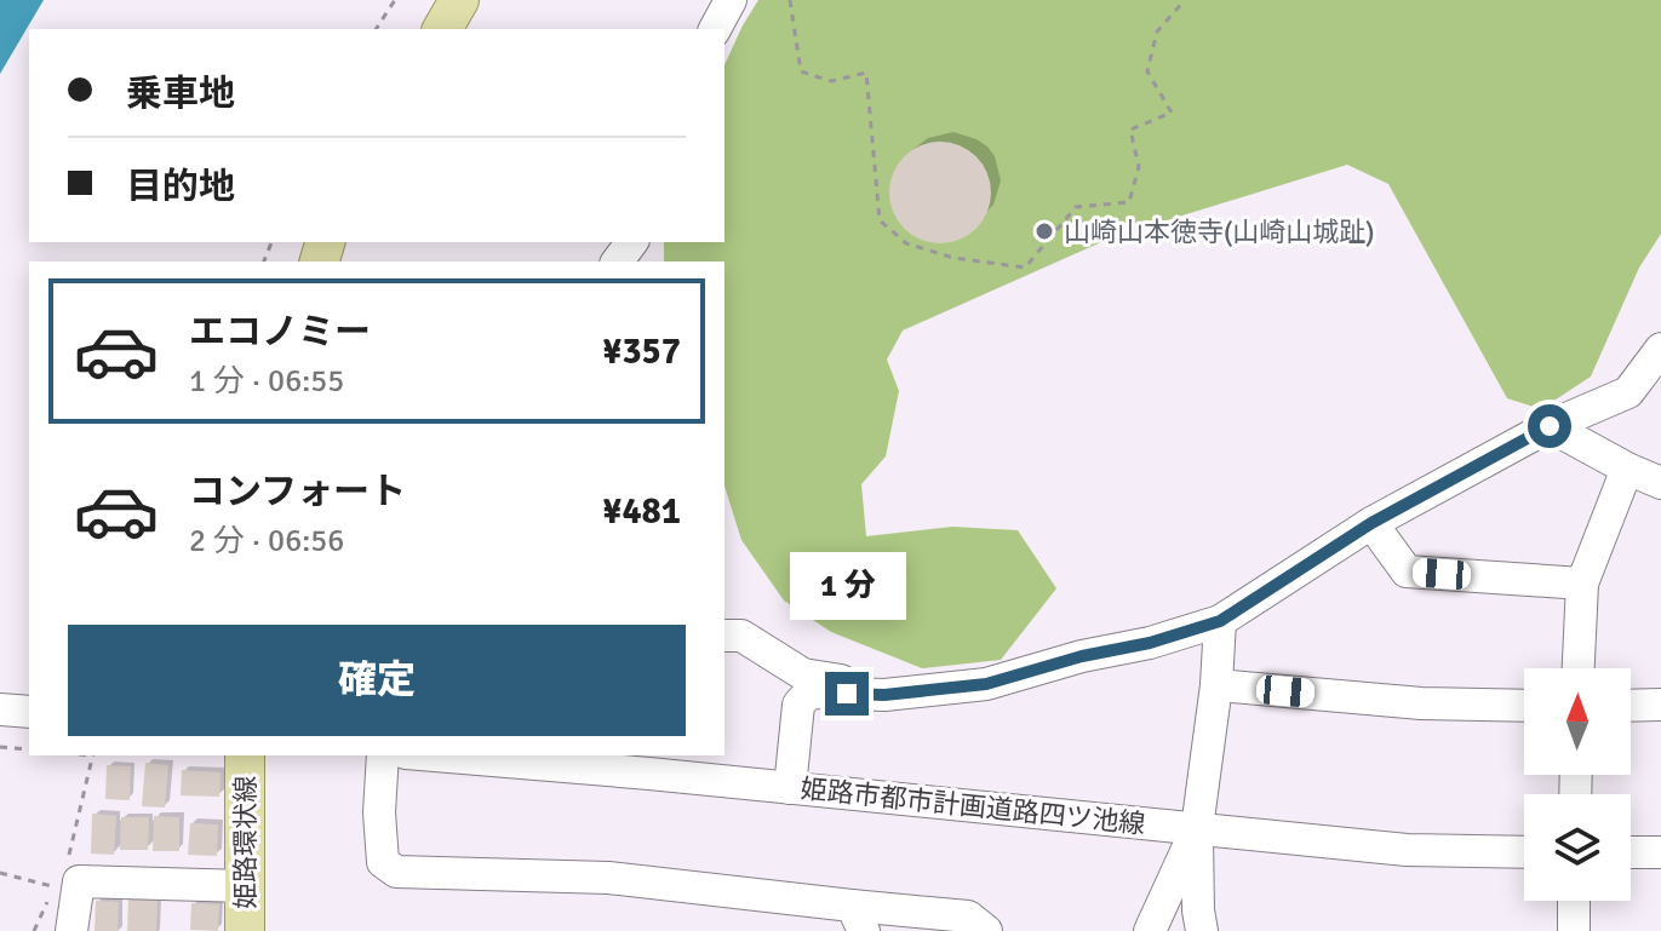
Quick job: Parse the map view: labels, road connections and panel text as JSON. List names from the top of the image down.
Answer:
{
  "streets": {
    "main road": ["姫路環状線"],
    "street": ["姫路市都市計画道路四ツ池線"]
  },
  "places": ["山崎山本徳寺(山崎山城趾)"],
  "north": "top",
  "page": {
    "banner": ["乗車地", "目的地"],
    "list": [
      {
        "name": "エコノミー",
        "note": "1 分 · 06:55",
        "value": "¥357"
      },
      {
        "name": "コンフォート",
        "note": "2 分 · 06:56",
        "value": "¥481"
      }
    ],
    "bubble": "1 分",
    "buttons": "確定"
  }
}
